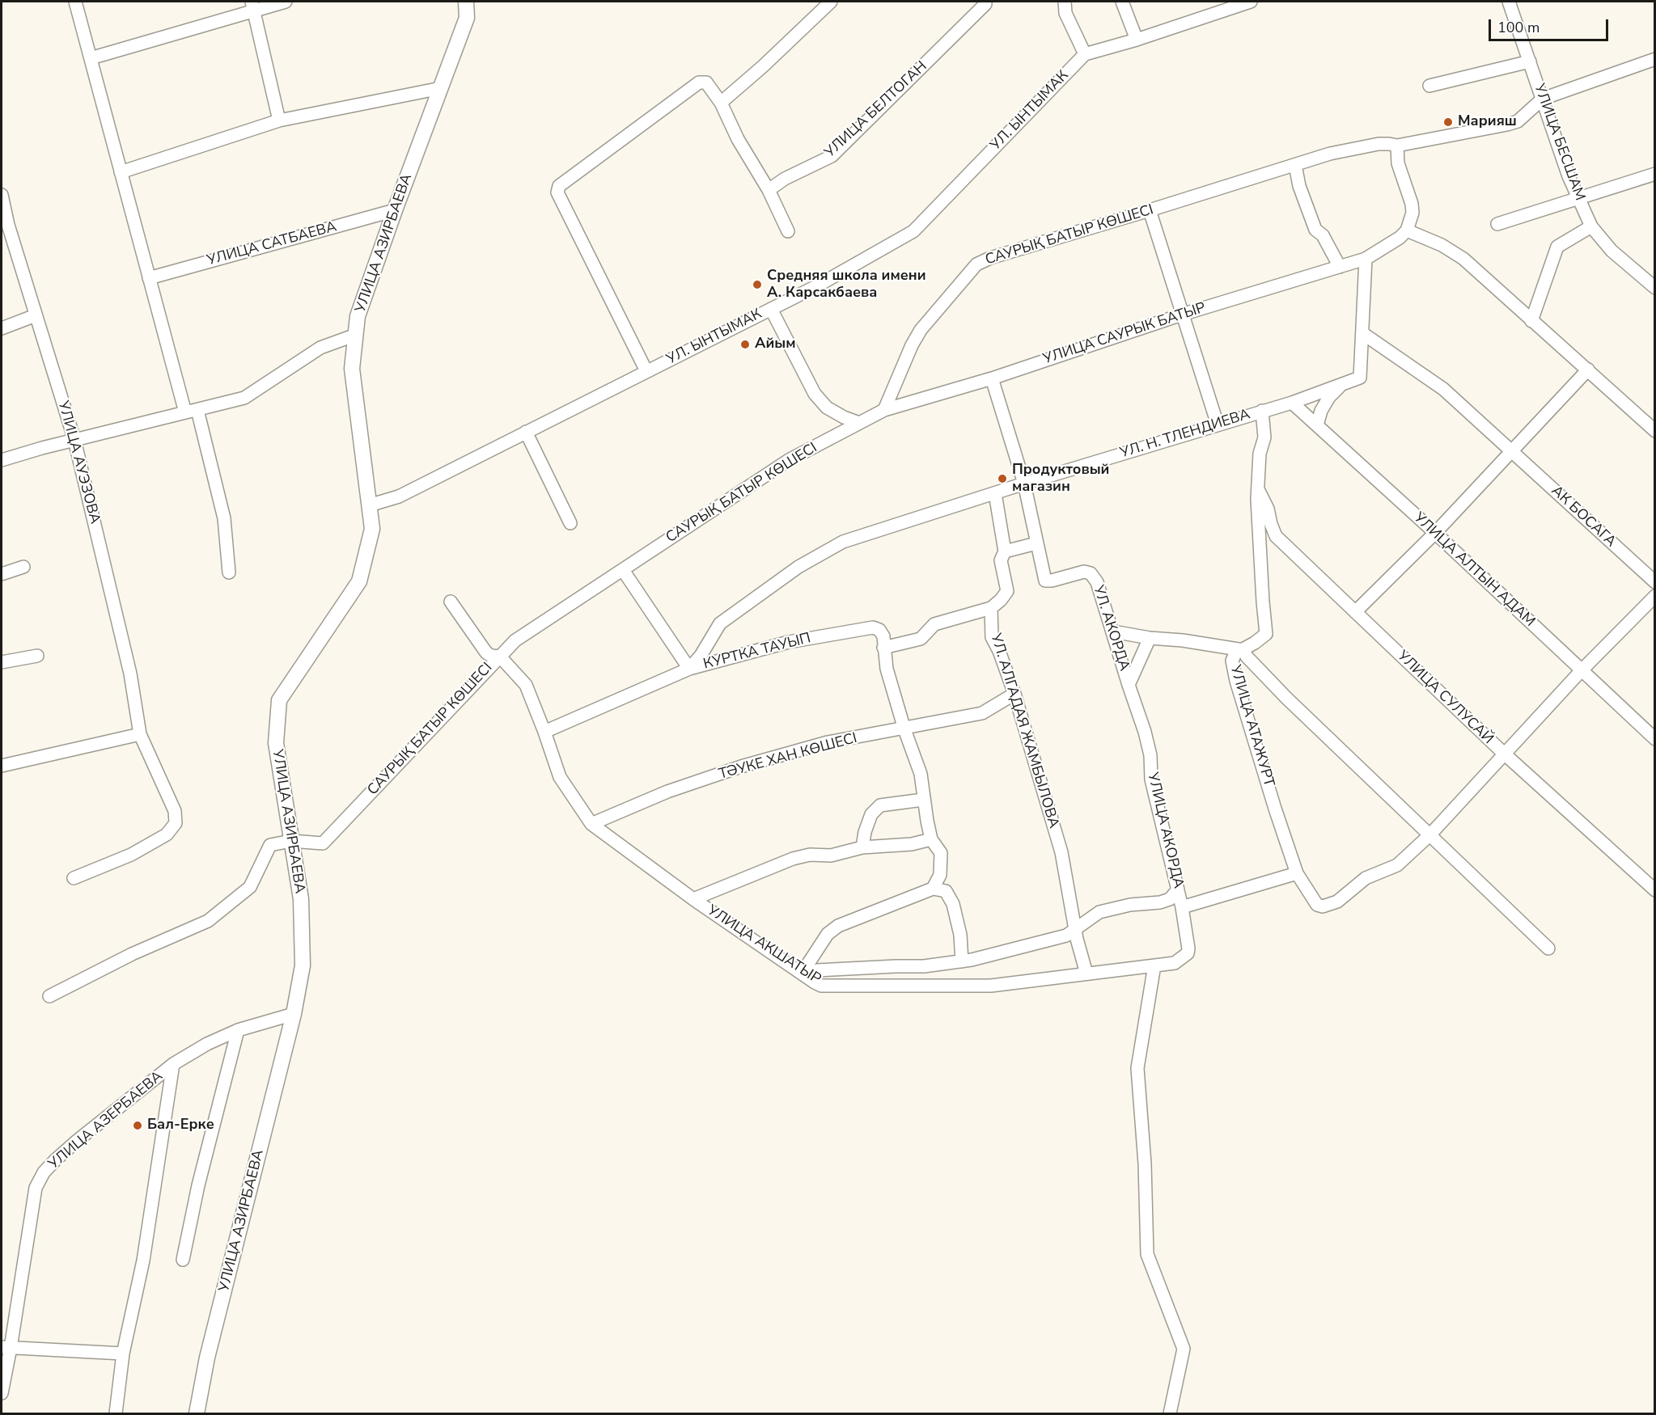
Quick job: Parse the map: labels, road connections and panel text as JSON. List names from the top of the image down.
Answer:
{
  "streets": {
    "main road": ["УЛИЦА АЗИРБАЕВА"],
    "street": [
      "УЛИЦА БЕЛТОГАН",
      "УЛ. ЫНТЫМАК",
      "УЛИЦА БЕСШАМ",
      "САУРЫҚ БАТЫР КӨШЕСІ",
      "УЛИЦА САТБАЕВА",
      "УЛИЦА САУРЫК БАТЫР",
      "УЛ. Н. ТЛЕНДИЕВА",
      "УЛИЦА АУЭЗОВА",
      "АК БОСАГА",
      "УЛИЦА АЛТЫН АДАМ",
      "УЛ. АКОРДА",
      "КУРТКА ТАУЫП",
      "УЛИЦА СУЛУСАЙ",
      "УЛИЦА АТАЖУРТ",
      "УЛ. АЛГАДАЯ ЖАМБЫЛОВА",
      "ТӘУКЕ ХАН КӨШЕСІ",
      "УЛИЦА АКОРДА",
      "УЛИЦА АКШАТЫР",
      "УЛИЦА АЗЕРБАЕВА"
    ]
  },
  "crossings": [
    ["УЛ. ЫНТЫМАК", "УЛИЦА АЗИРБАЕВА"],
    ["УЛИЦА БЕСШАМ", "САУРЫҚ БАТЫР КӨШЕСІ"],
    ["САУРЫҚ БАТЫР КӨШЕСІ", "УЛИЦА АЗИРБАЕВА"],
    ["САУРЫҚ БАТЫР КӨШЕСІ", "УЛИЦА САУРЫК БАТЫР"],
    ["САУРЫҚ БАТЫР КӨШЕСІ", "УЛИЦА АКШАТЫР"],
    ["УЛИЦА АЗИРБАЕВА", "УЛИЦА САТБАЕВА"],
    ["УЛИЦА АЗИРБАЕВА", "УЛИЦА АЗЕРБАЕВА"],
    ["УЛИЦА САУРЫК БАТЫР", "УЛ. АКОРДА"],
    ["УЛ. Н. ТЛЕНДИЕВА", "АК БОСАГА"],
    ["УЛ. Н. ТЛЕНДИЕВА", "УЛИЦА АЛТЫН АДАМ"],
    ["УЛ. Н. ТЛЕНДИЕВА", "УЛ. АКОРДА"],
    ["УЛ. Н. ТЛЕНДИЕВА", "КУРТКА ТАУЫП"],
    ["УЛ. Н. ТЛЕНДИЕВА", "УЛИЦА АТАЖУРТ"],
    ["УЛ. АКОРДА", "УЛИЦА АКОРДА"],
    ["КУРТКА ТАУЫП", "ТӘУКЕ ХАН КӨШЕСІ"],
    ["КУРТКА ТАУЫП", "УЛИЦА АКШАТЫР"],
    ["УЛИЦА СУЛУСАЙ", "УЛИЦА АТАЖУРТ"],
    ["УЛ. АЛГАДАЯ ЖАМБЫЛОВА", "ТӘУКЕ ХАН КӨШЕСІ"],
    ["УЛ. АЛГАДАЯ ЖАМБЫЛОВА", "УЛИЦА АКШАТЫР"],
    ["ТӘУКЕ ХАН КӨШЕСІ", "УЛИЦА АКШАТЫР"],
    ["УЛИЦА АКОРДА", "УЛИЦА АКШАТЫР"]
  ],
  "places": [
    "Марияш",
    "Средняя школа имени А. Карсакбаева",
    "Айым",
    "Продуктовый магазин",
    "Бал-Ерке"
  ],
  "scale_bar": "100 m"
}
